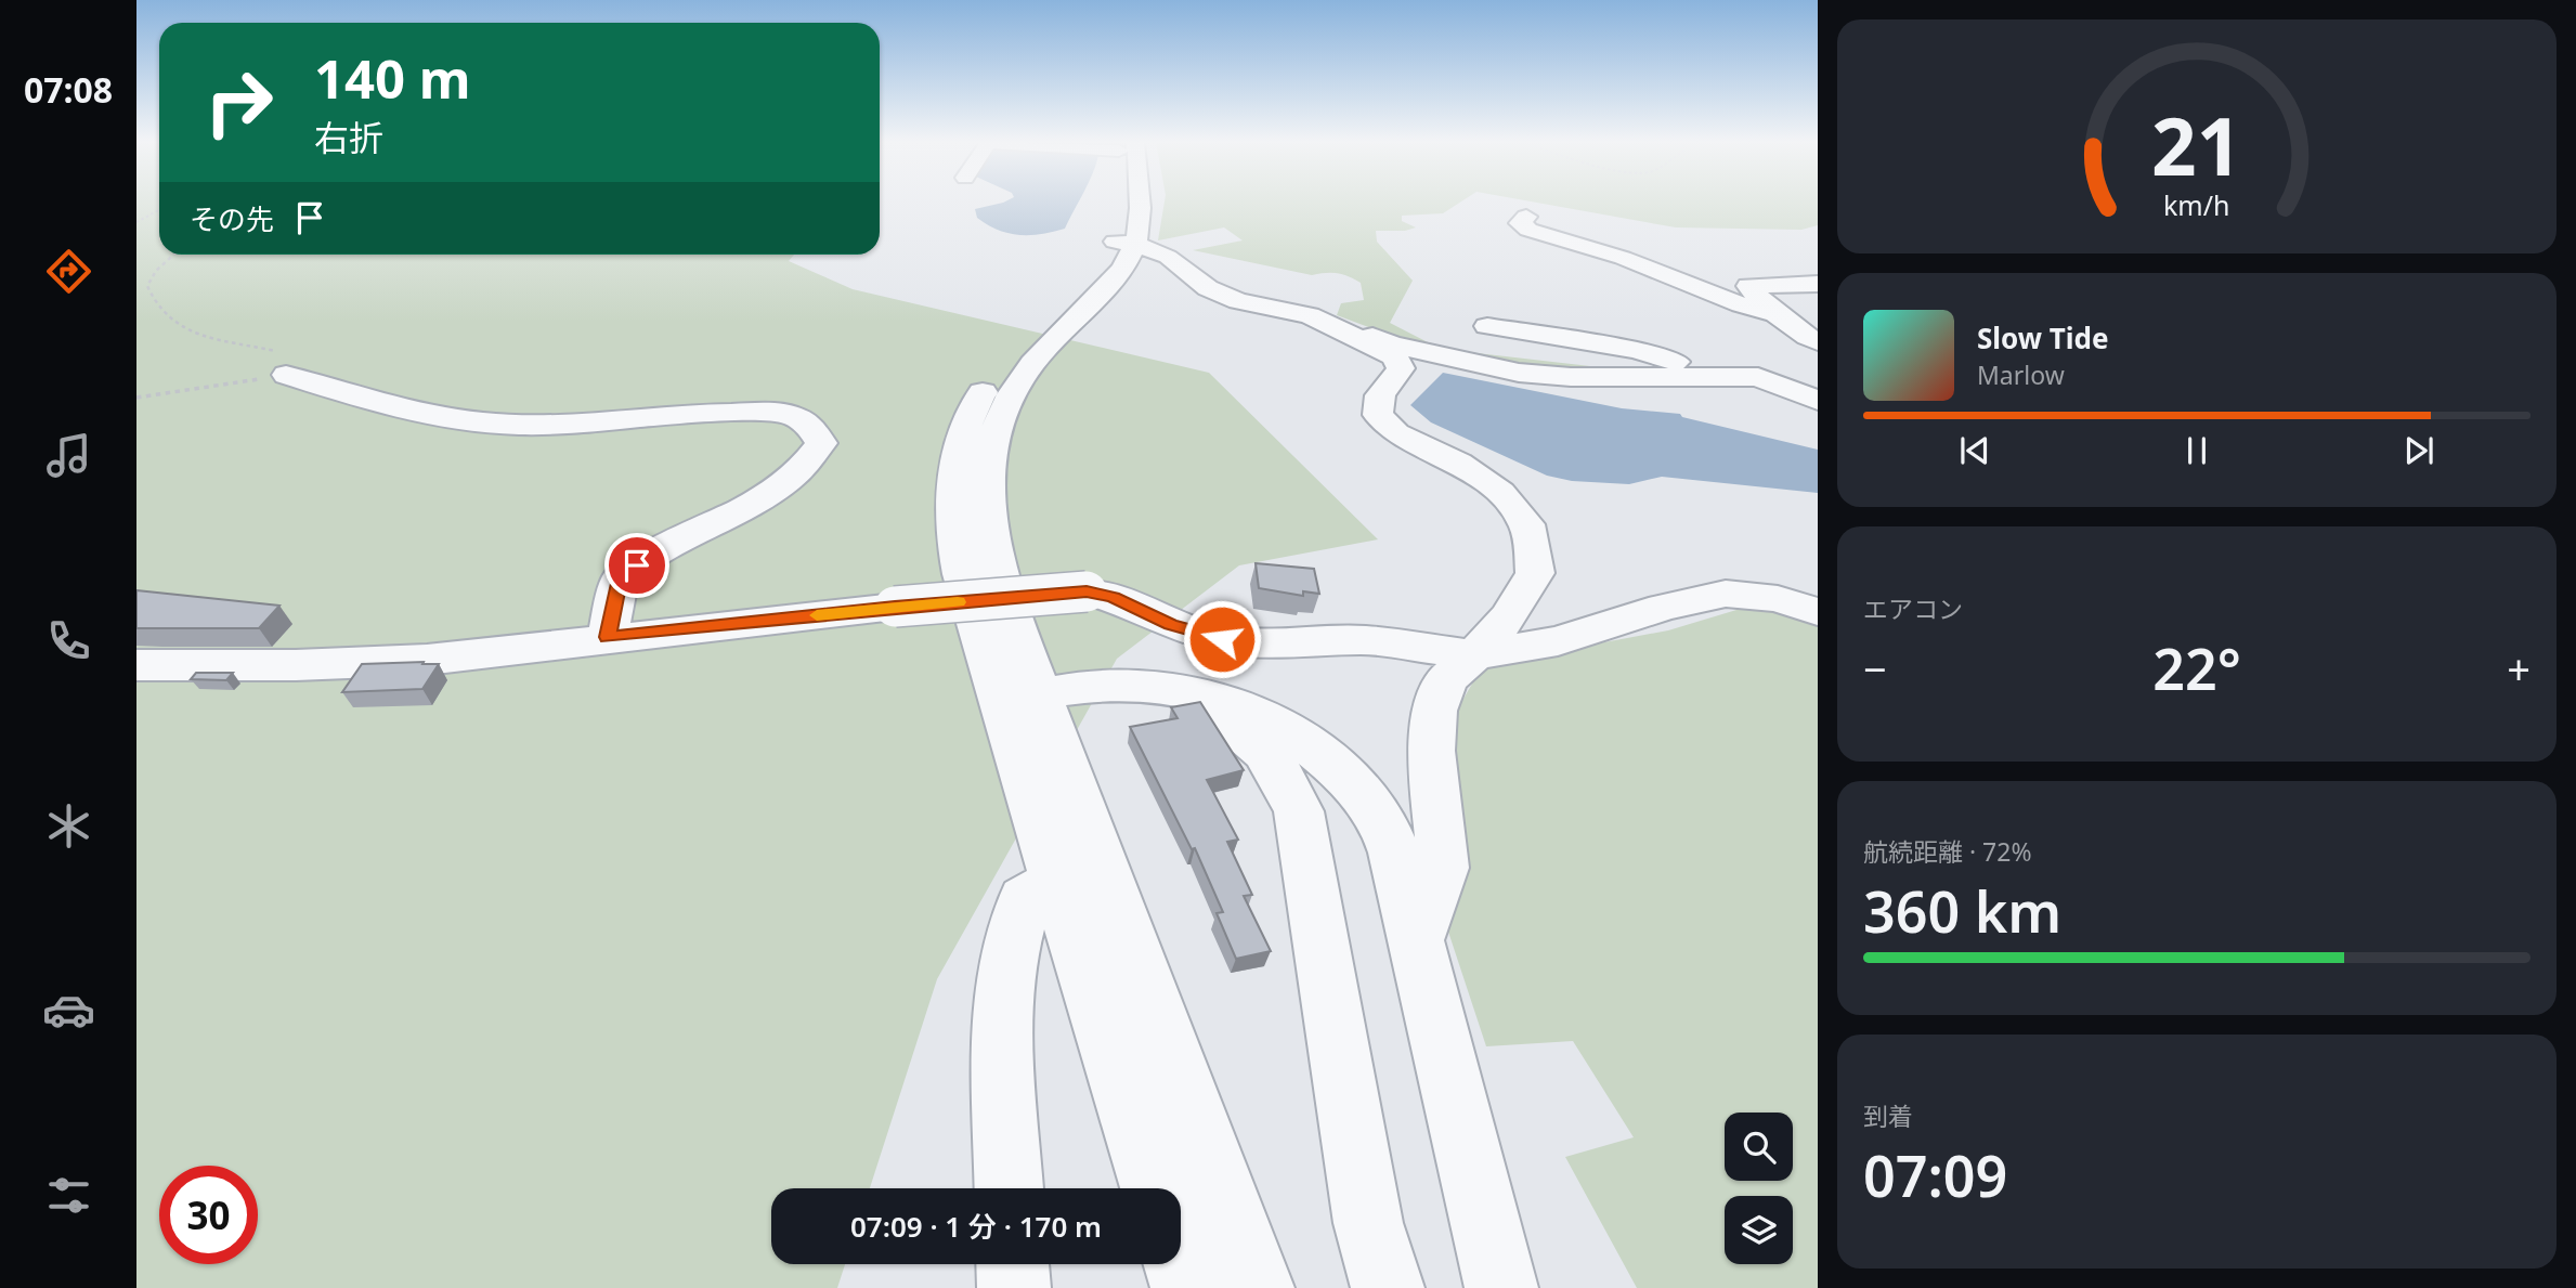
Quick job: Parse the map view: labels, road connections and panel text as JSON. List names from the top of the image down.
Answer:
{
  "page": {
    "tabs": "07:08",
    "turn": ["140 m", "右折"],
    "then": "その先",
    "song": ["Slow Tide", "Marlow"],
    "tile": [
      "エアコン",
      ["航続距離 · 72%", "360 km"],
      ["到着", "07:09"]
    ],
    "heat": ["−", "22°", "+"],
    "limit": "30",
    "trip": "07:09 · 1 分 · 170 m",
    "gauge": ["21", "km/h"]
  }
}
